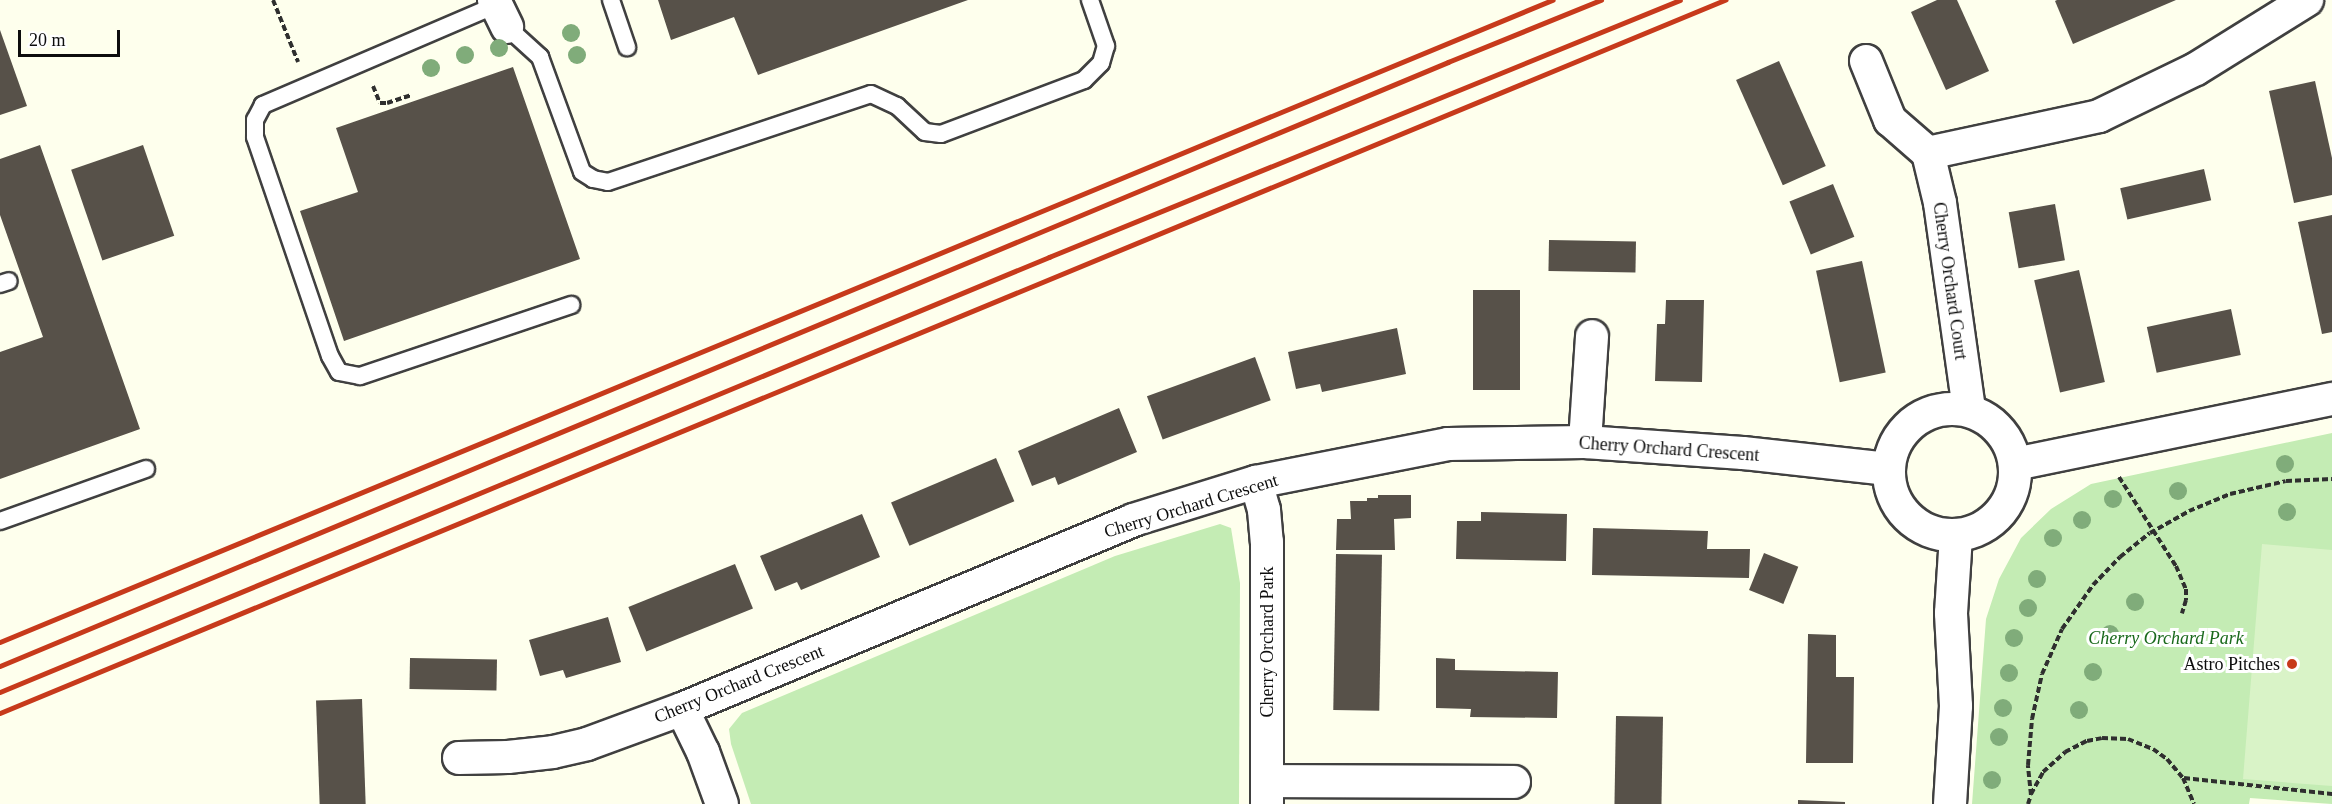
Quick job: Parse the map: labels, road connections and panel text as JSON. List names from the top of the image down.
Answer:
{
  "streets": {
    "street": ["Cherry Orchard Court", "Cherry Orchard Crescent", "Cherry Orchard Park"]
  },
  "crossings": [
    ["Cherry Orchard Court", "Cherry Orchard Crescent"],
    ["Cherry Orchard Crescent", "Cherry Orchard Park"]
  ],
  "parks": ["Cherry Orchard Park"],
  "places": ["Astro Pitches"],
  "scale_bar": "20 m"
}
